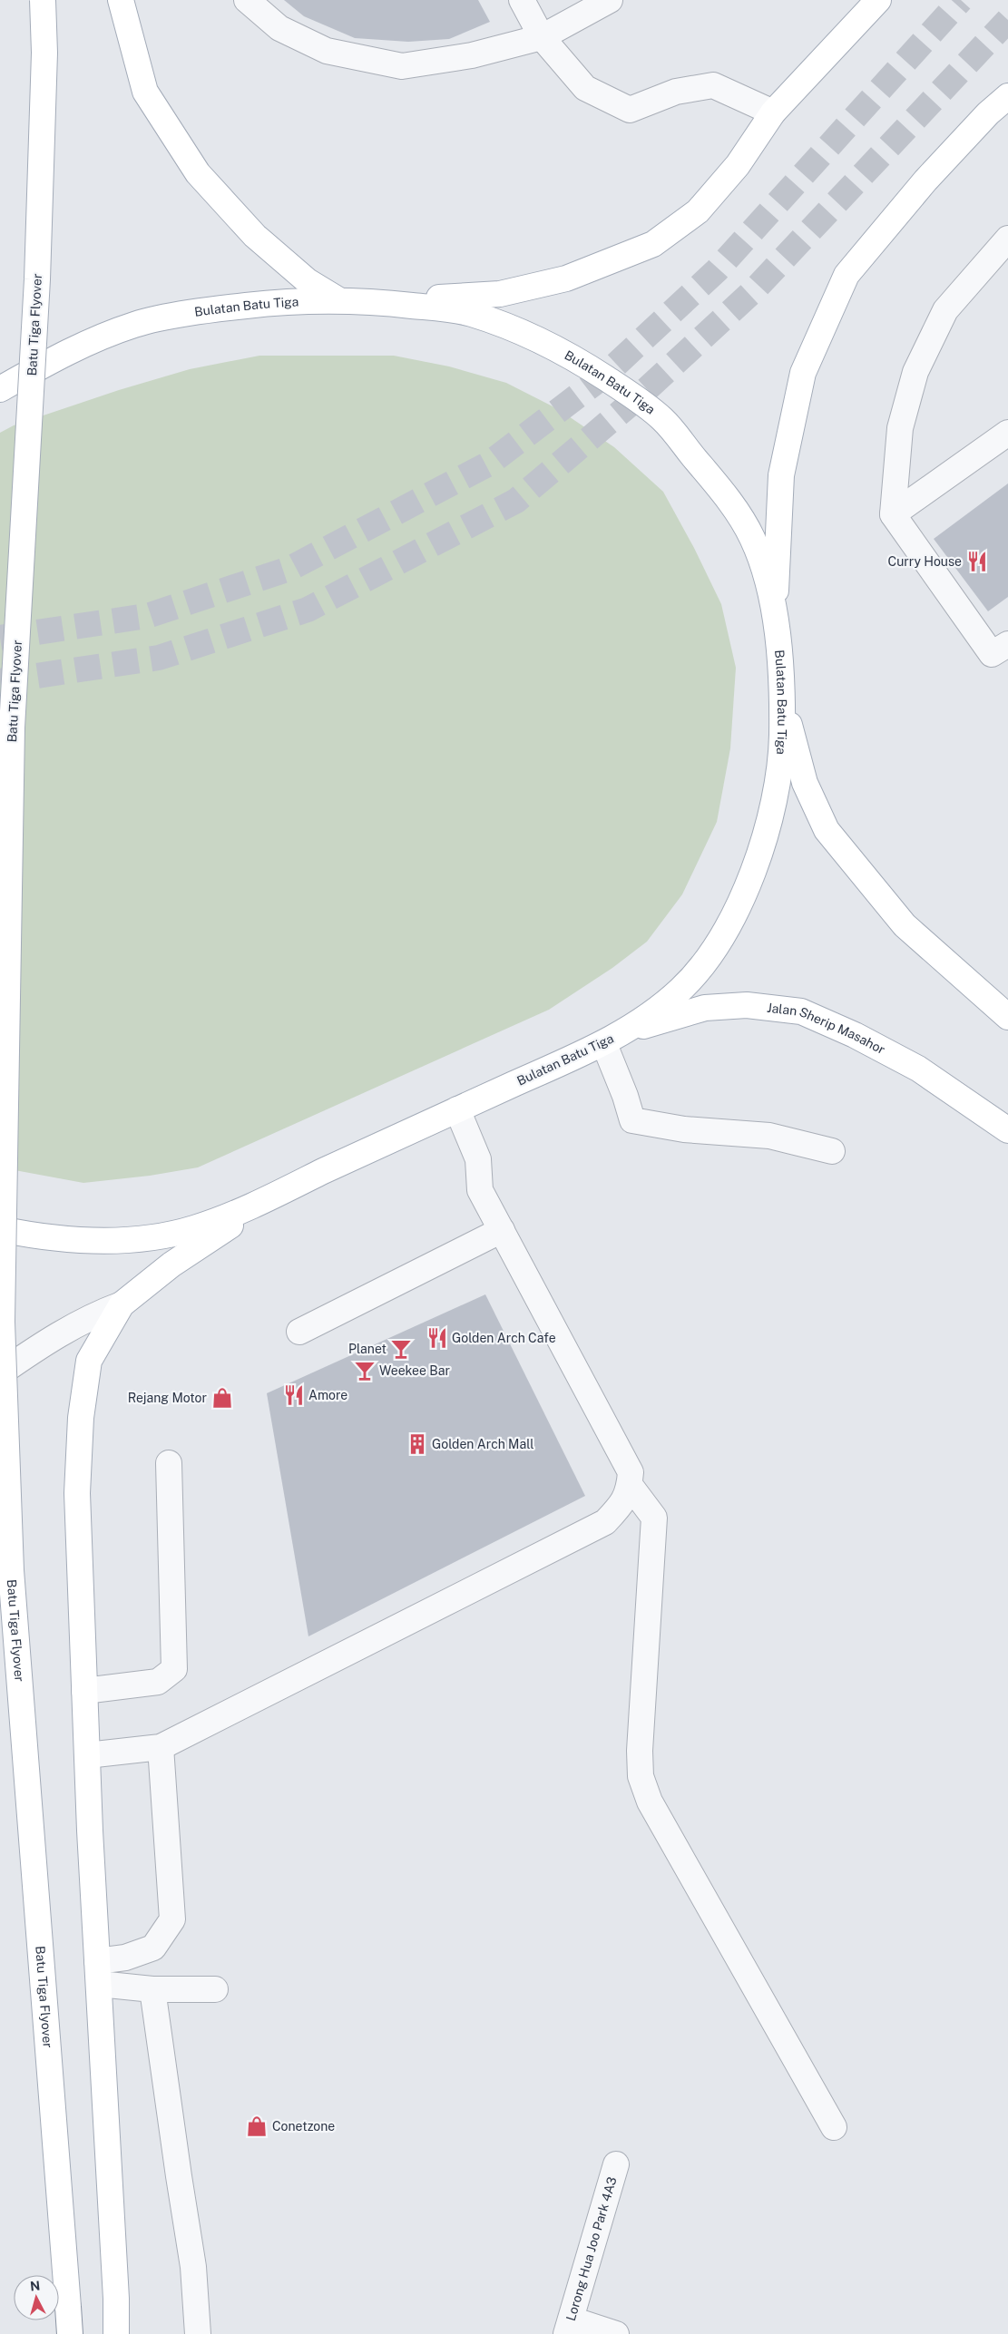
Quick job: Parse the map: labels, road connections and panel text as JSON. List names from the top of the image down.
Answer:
{
  "streets": {
    "main road": ["Bulatan Batu Tiga", "Batu Tiga Flyover", "Jalan Sherip Masahor"],
    "street": ["Lorong Hua Joo Park 4A3"]
  },
  "crossings": [
    ["Bulatan Batu Tiga", "Jalan Sherip Masahor"]
  ],
  "places": {
    "restaurant": ["Curry House", "Golden Arch Cafe", "Amore"],
    "bar": ["Planet", "Weekee Bar"],
    "shop": ["Rejang Motor", "Conetzone"],
    "building": ["Golden Arch Mall"]
  },
  "north": "top"
}
